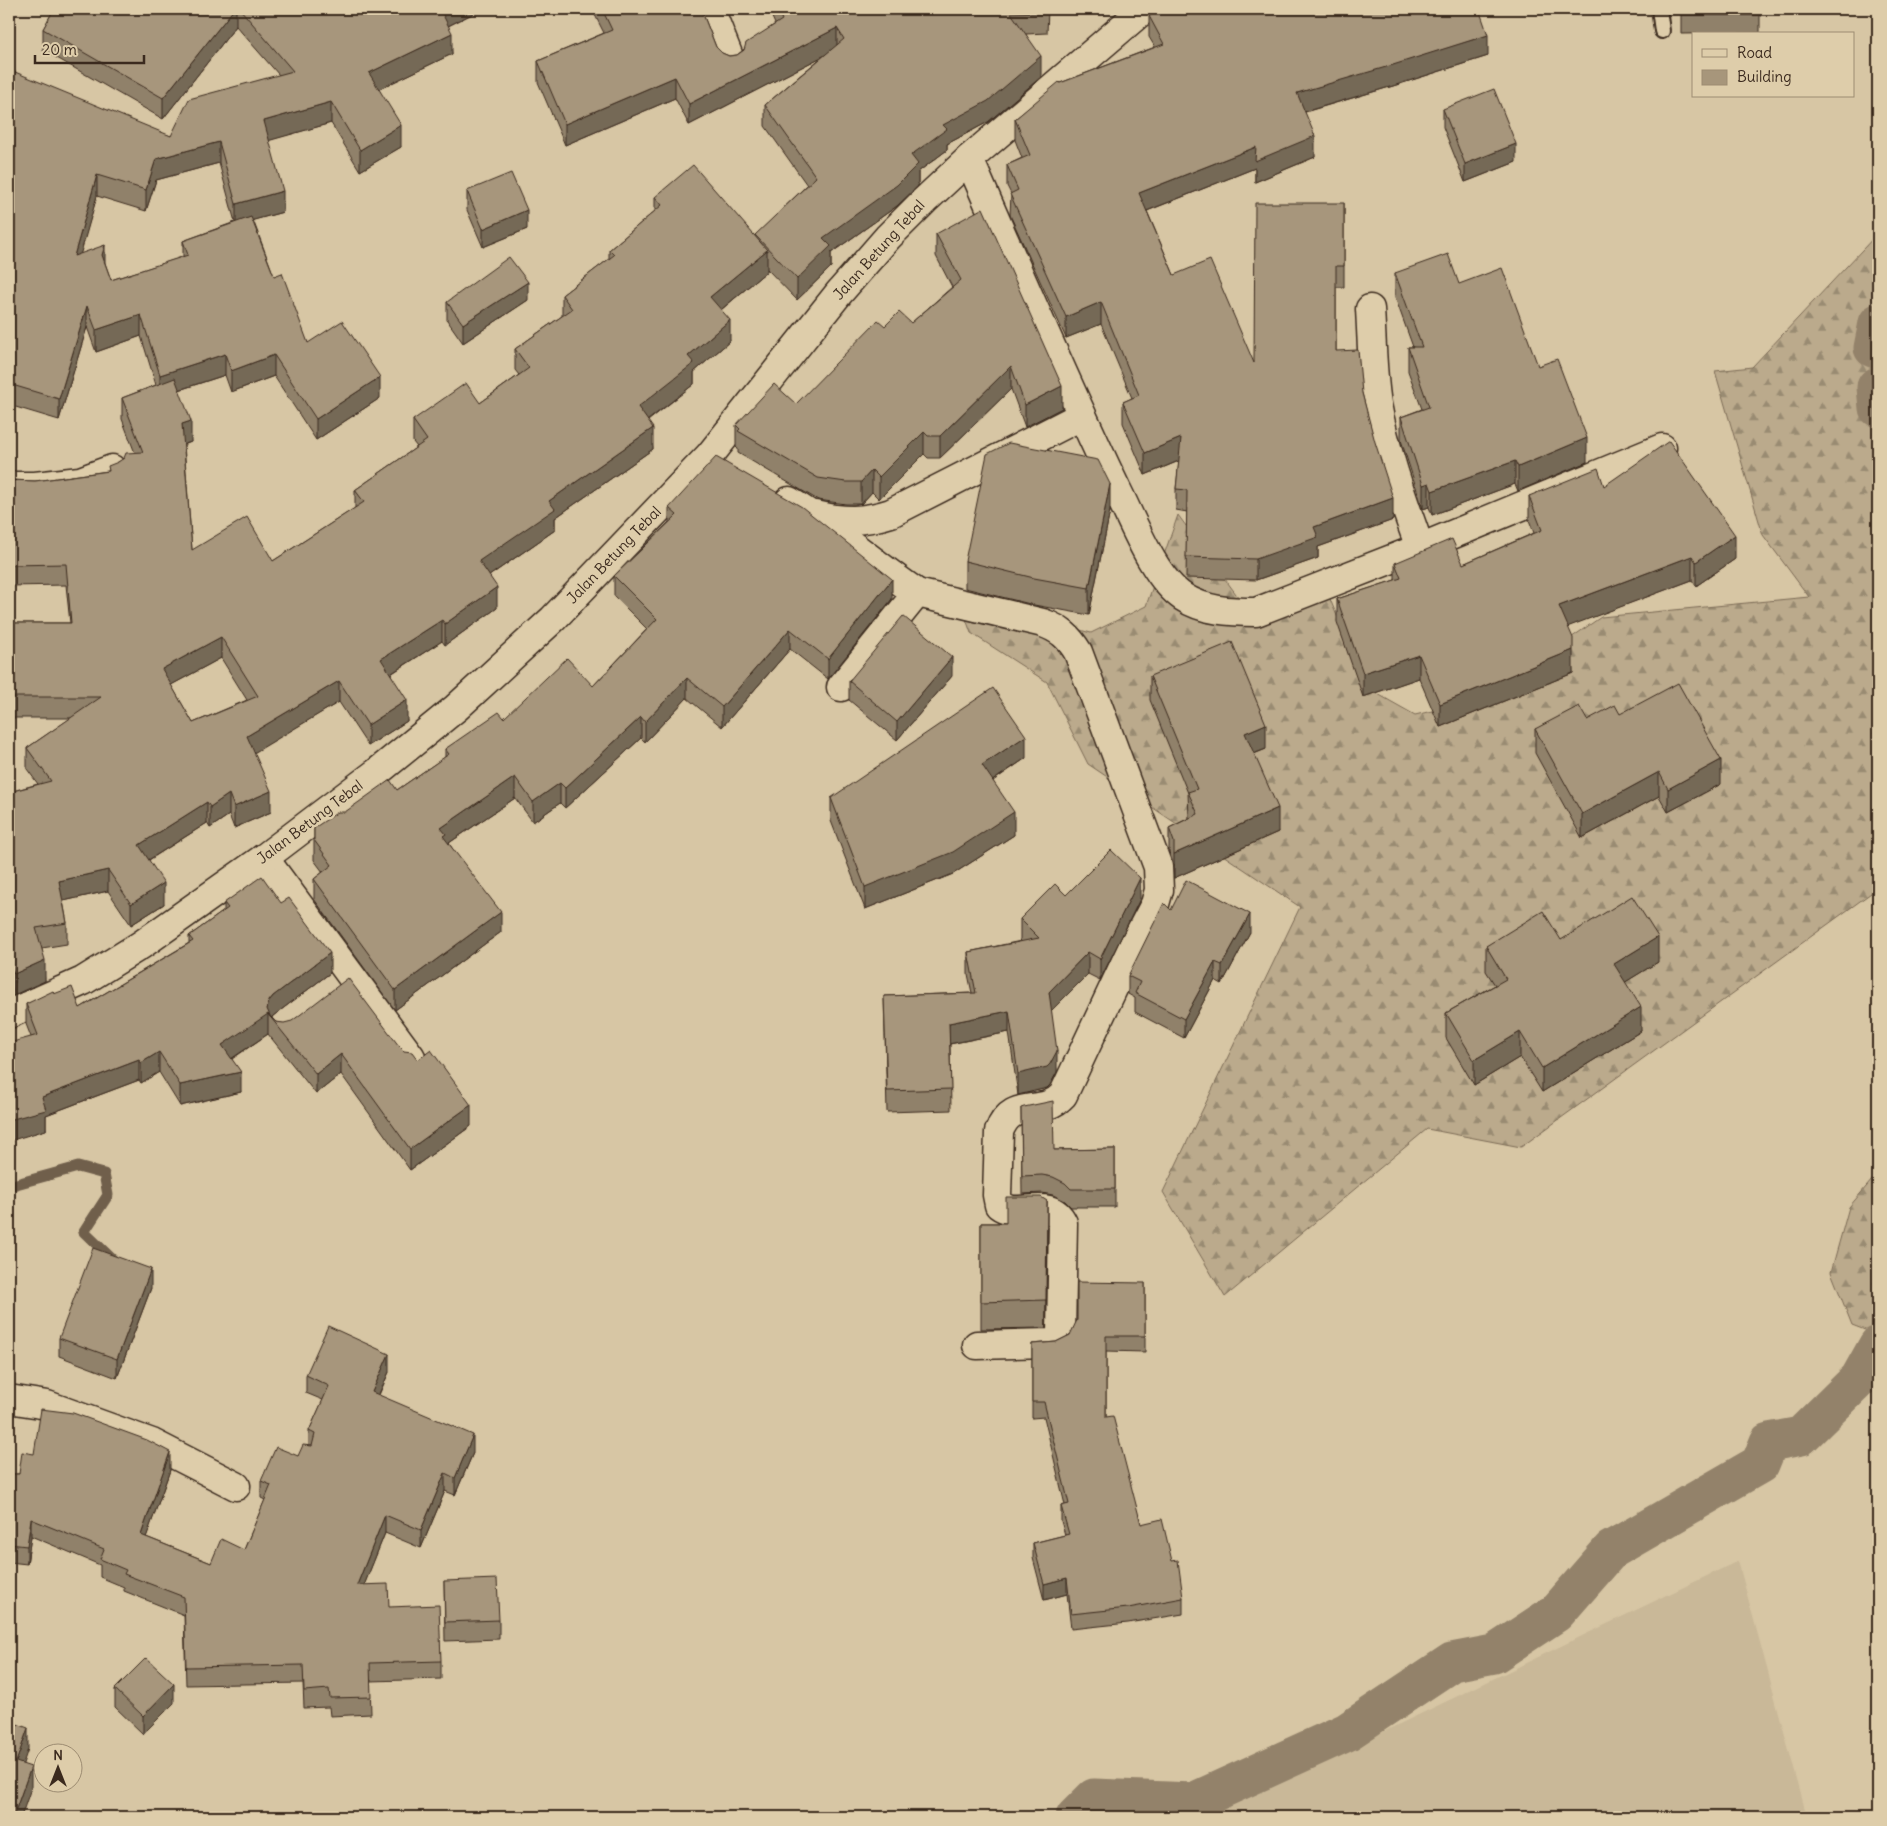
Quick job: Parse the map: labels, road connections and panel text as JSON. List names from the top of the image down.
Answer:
{
  "streets": {
    "street": ["Jalan Betung Tebal"]
  },
  "legend": ["Road", "Building"],
  "scale_bar": "20 m",
  "north": "top"
}
